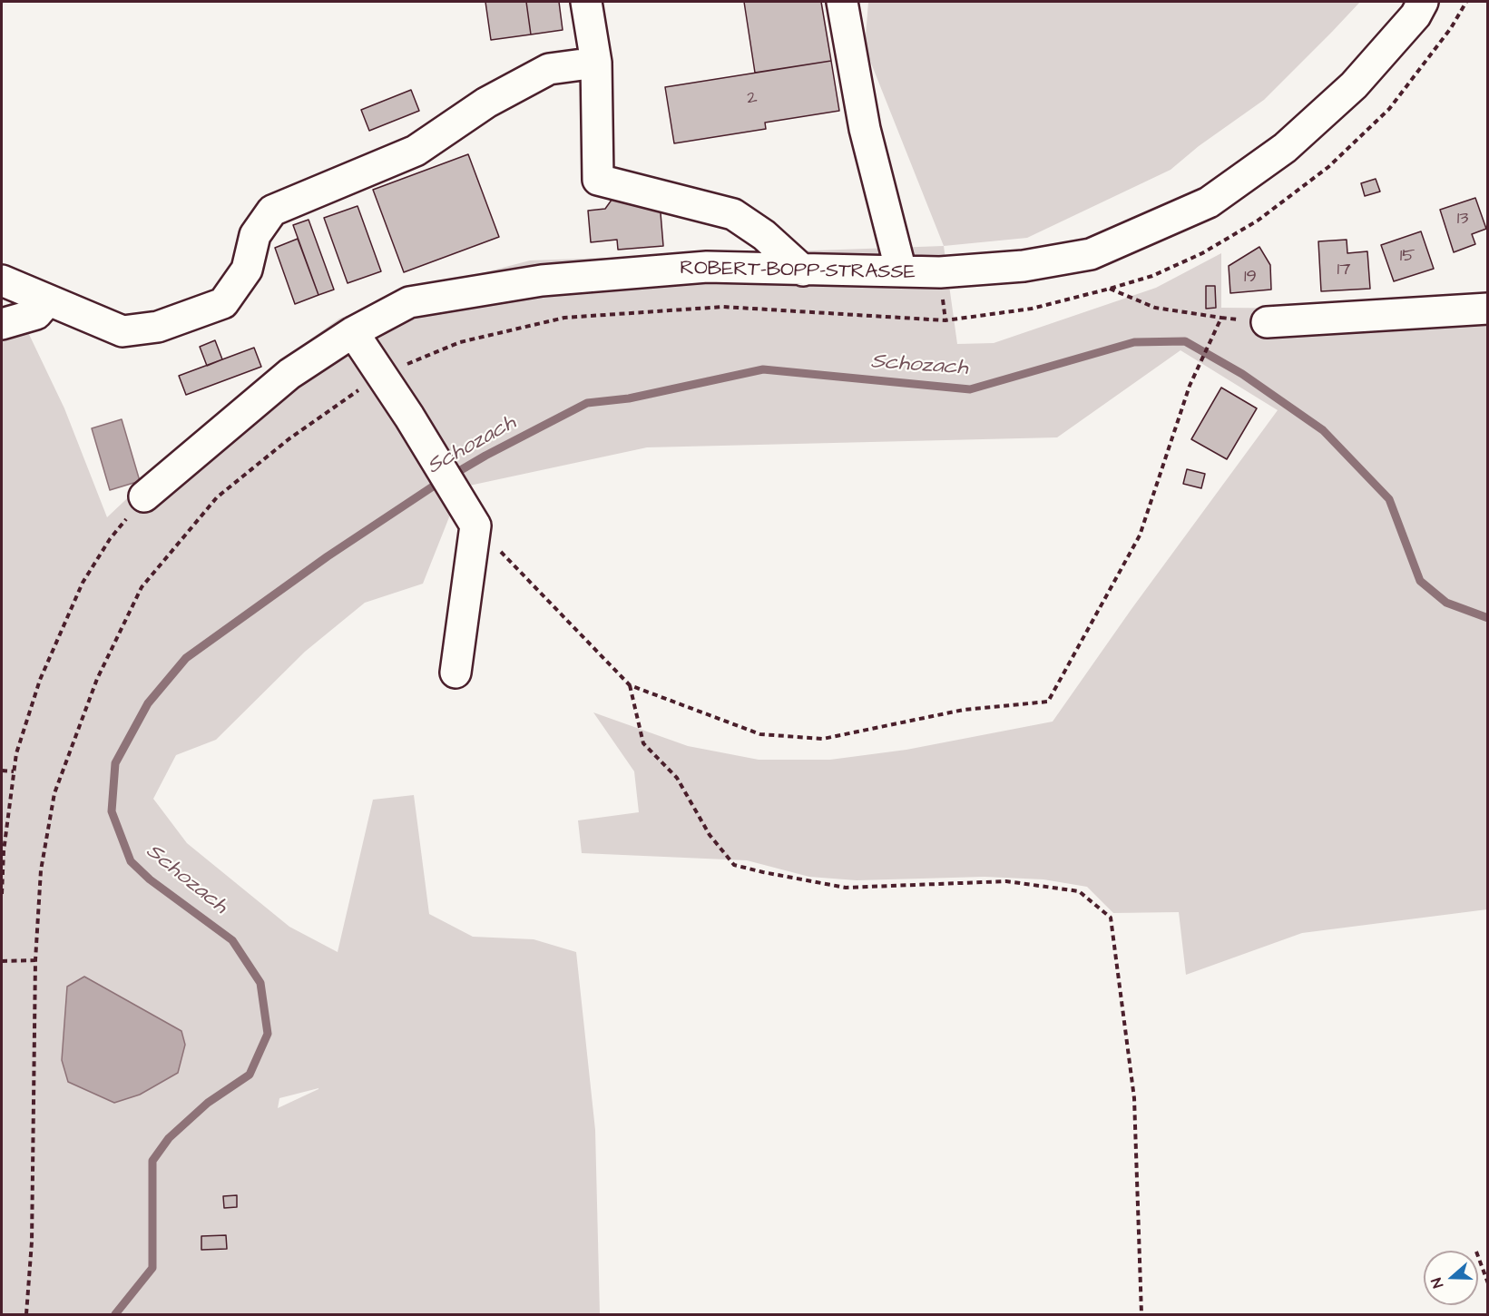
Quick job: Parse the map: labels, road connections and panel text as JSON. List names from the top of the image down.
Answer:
{
  "streets": {
    "street": ["ROBERT-BOPP-STRASSE"]
  },
  "water": ["Schozach"],
  "house_numbers": [
    "2",
    "13",
    "15",
    "17",
    "19"
  ],
  "north": "left"
}
